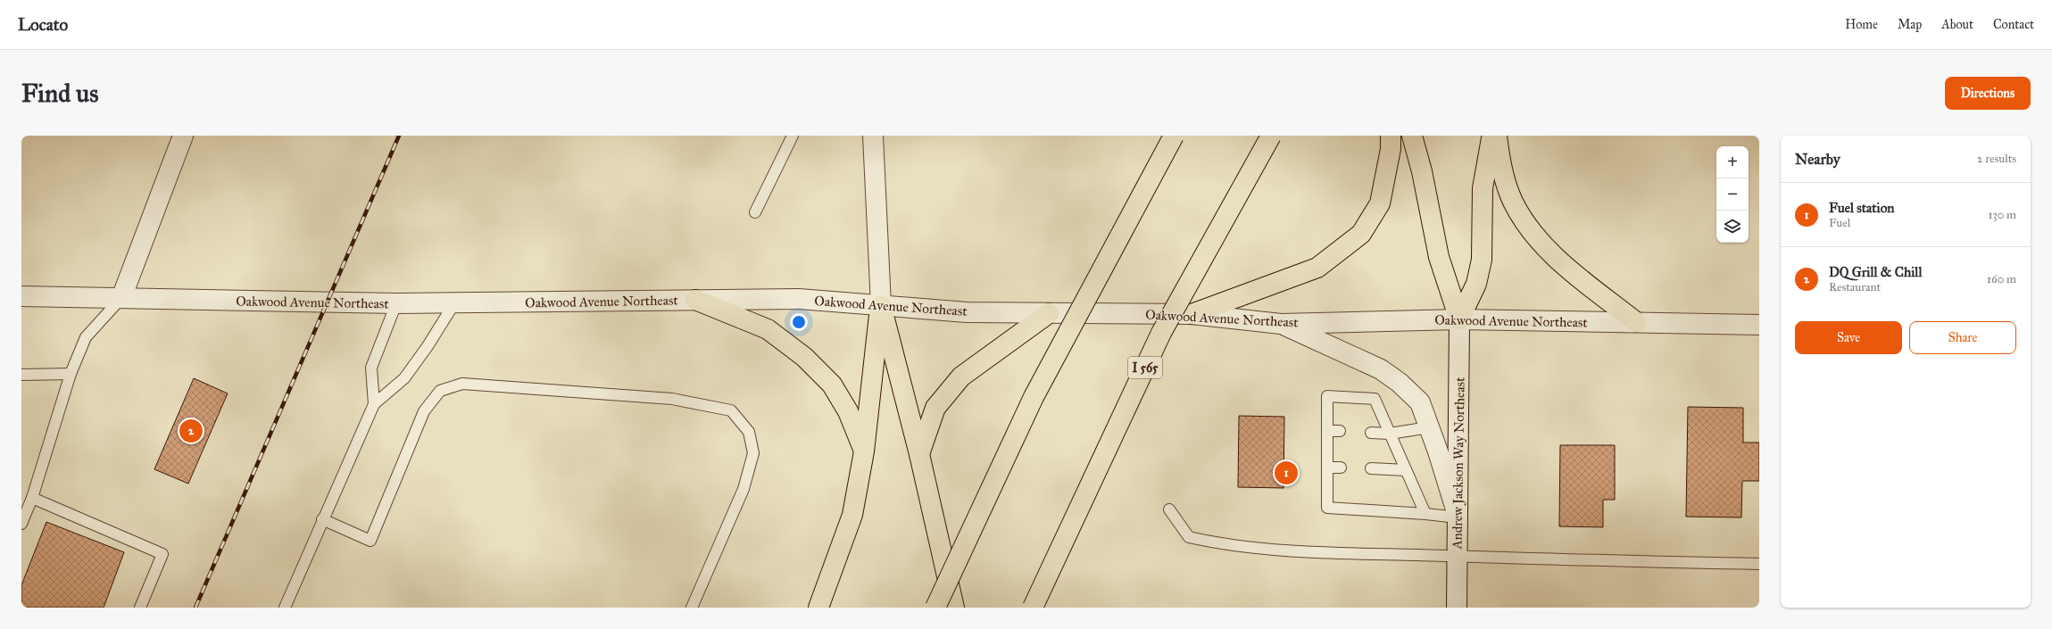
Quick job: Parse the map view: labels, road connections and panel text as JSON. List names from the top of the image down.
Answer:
{
  "streets": {
    "highway": ["I 565"],
    "street": ["Oakwood Avenue Northeast", "Andrew Jackson Way Northeast"]
  },
  "crossings": [
    ["Oakwood Avenue Northeast", "Andrew Jackson Way Northeast"]
  ],
  "page": {
    "header": "Locato",
    "nav": [
      "Home",
      "Map",
      "About",
      "Contact"
    ],
    "buttons": [
      "Directions",
      ["Save", "Share"]
    ],
    "title": "Find us",
    "heading": ["Nearby", "2 results"],
    "map_buttons": ["+", "−"],
    "list": [
      {
        "mark": "1",
        "name": "Fuel station",
        "note": "Fuel",
        "value": "130 m"
      },
      {
        "mark": "2",
        "name": "DQ Grill & Chill",
        "note": "Restaurant",
        "value": "160 m"
      }
    ],
    "pins": ["2", "1"]
  }
}
